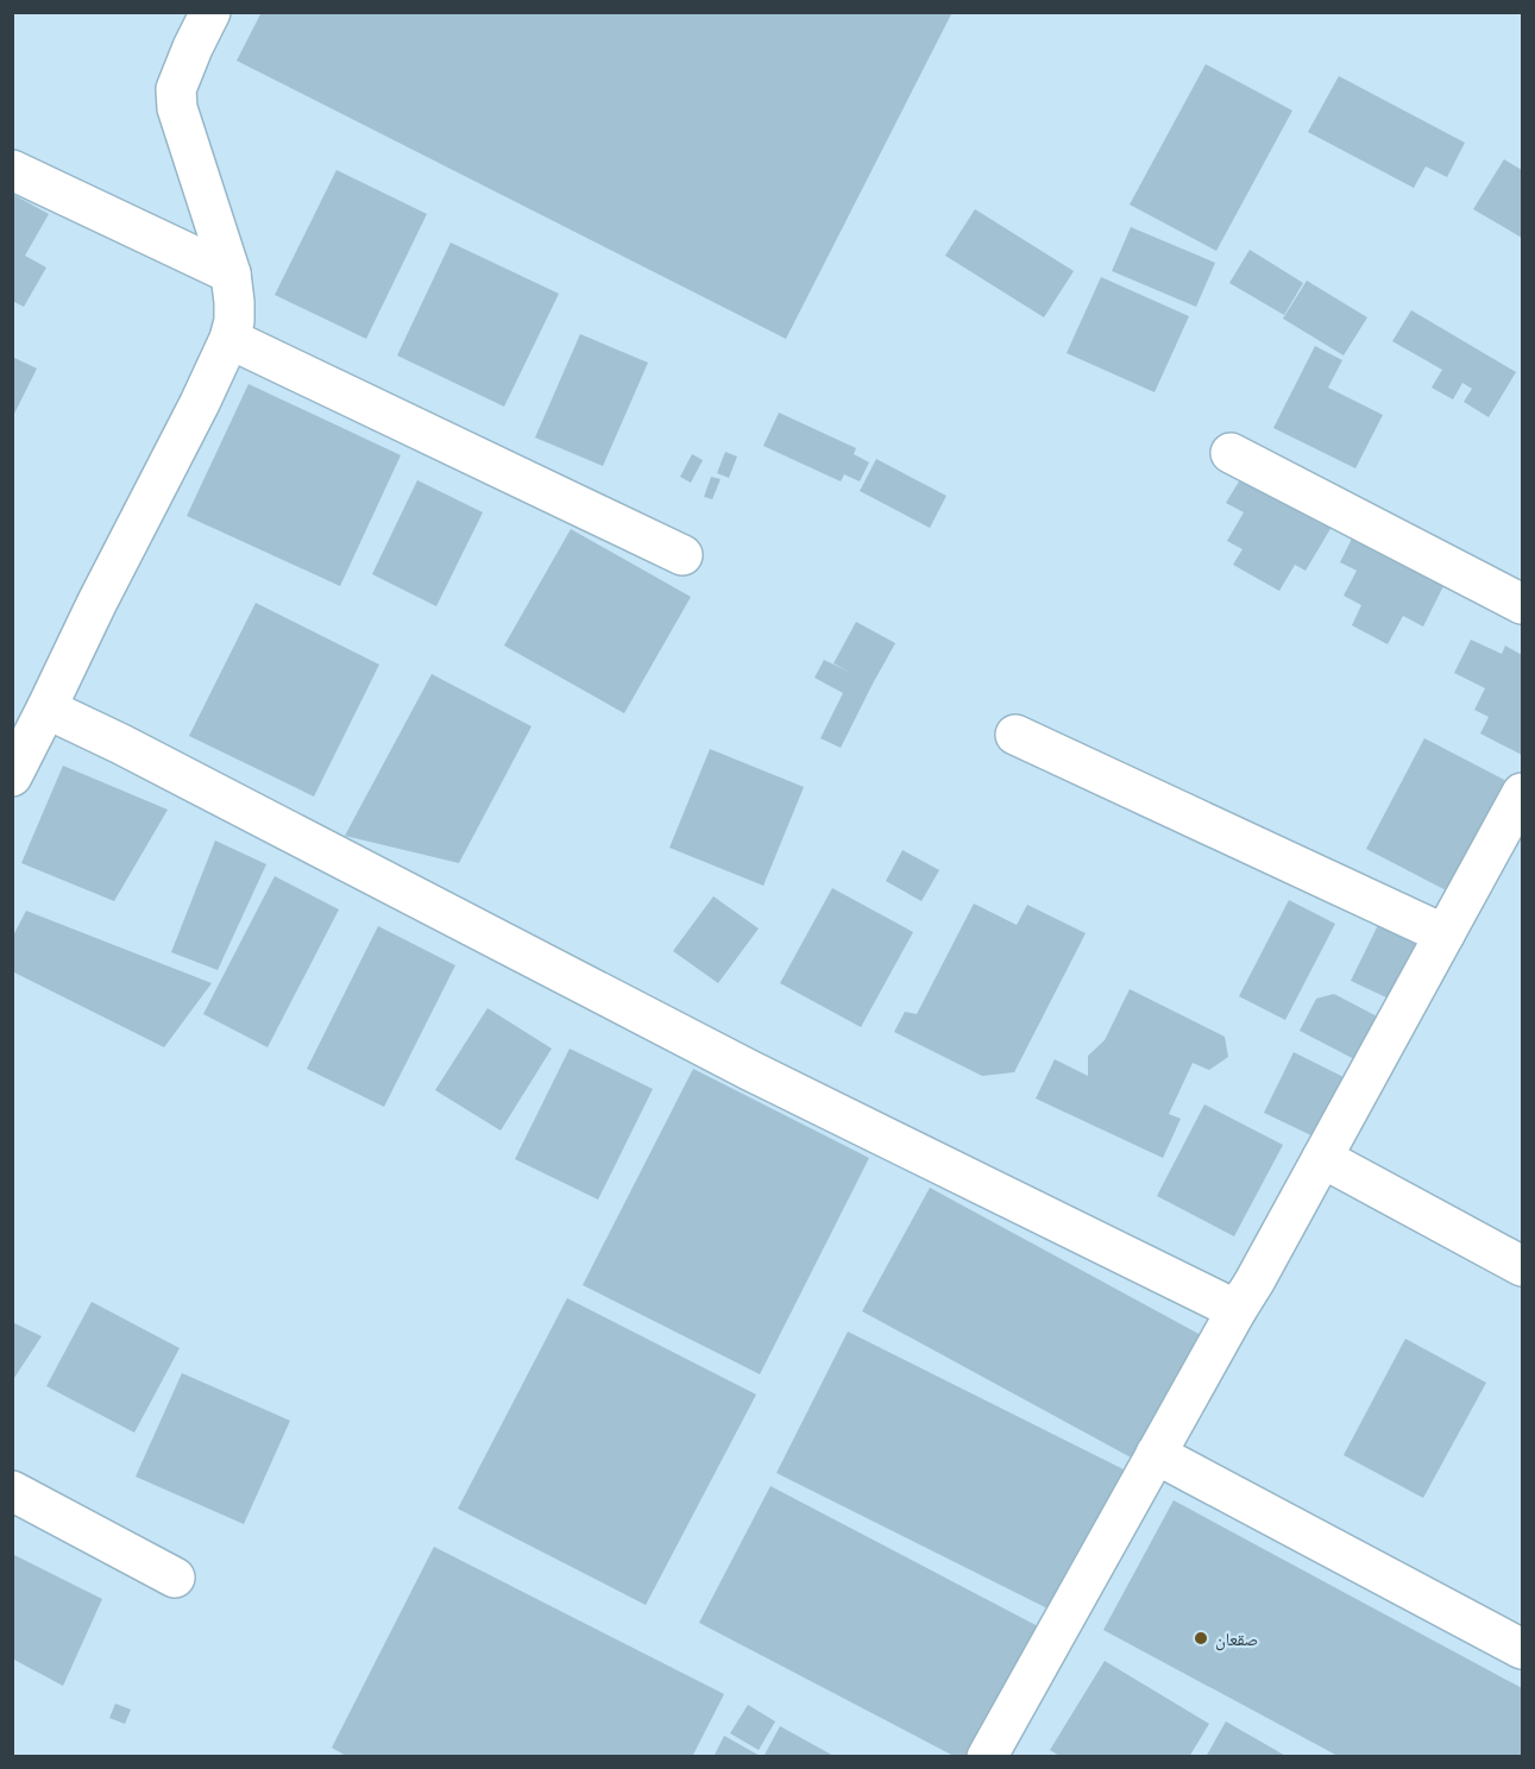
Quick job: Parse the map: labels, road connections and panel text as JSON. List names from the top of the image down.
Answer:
{
  "places": ["صقعان"]
}
